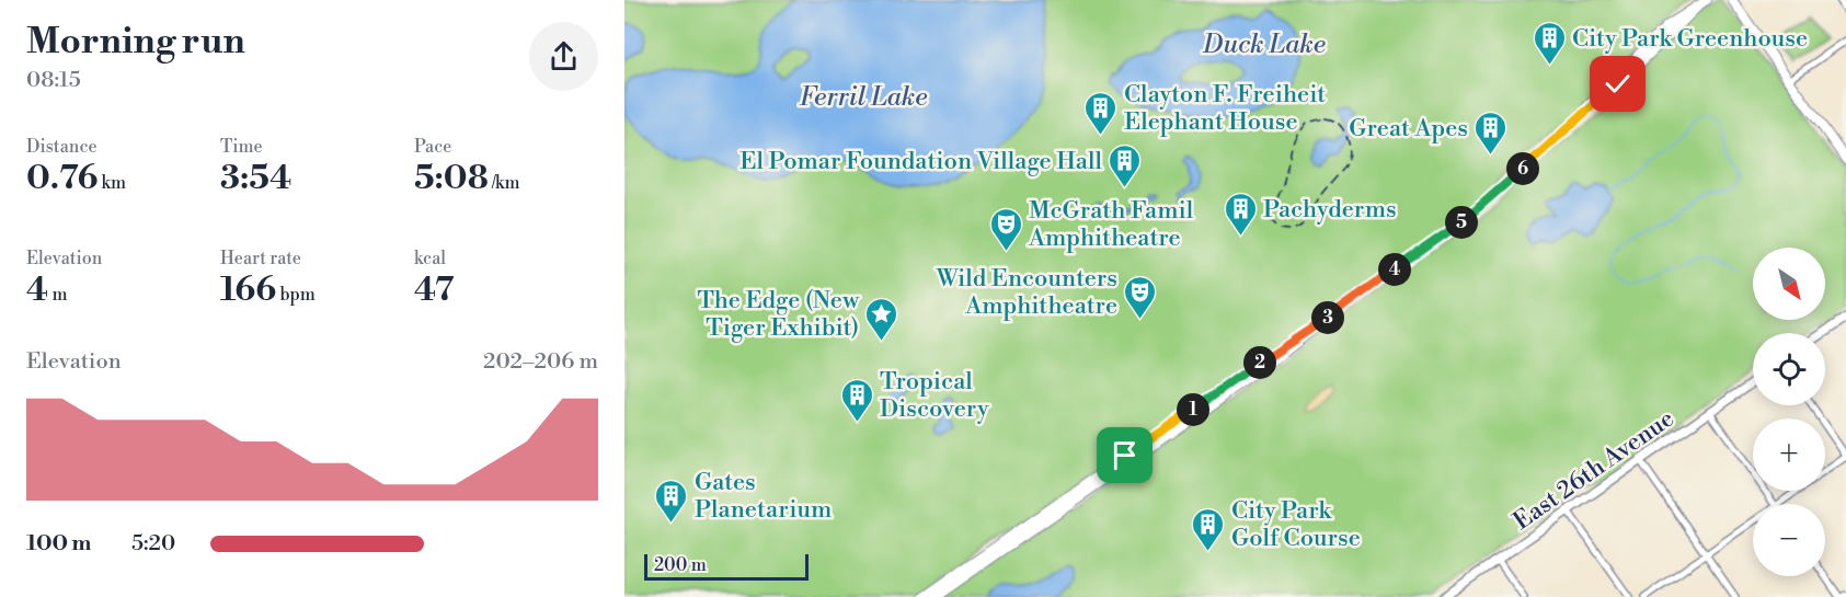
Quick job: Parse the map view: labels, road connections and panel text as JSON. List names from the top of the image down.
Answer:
{
  "streets": {
    "street": ["East 26th Avenue"]
  },
  "water": ["Duck Lake", "Ferril Lake"],
  "places": {
    "building": [
      "City Park Greenhouse",
      "Clayton F. Freiheit Elephant House",
      "Great Apes",
      "El Pomar Foundation Village Hall",
      "Pachyderms",
      "Tropical Discovery",
      "Gates Planetarium",
      "City Park Golf Course"
    ],
    "theatre": ["McGrath Famil Amphitheatre", "Wild Encounters Amphitheatre"],
    "place": ["The Edge (New Tiger Exhibit)"]
  },
  "scale_bar": "200 m",
  "north": "bottom right",
  "page": {
    "heading": ["Morning run", "08:15"],
    "stats": [
      ["Distance", "0.76 km"],
      ["Time", "3:54"],
      ["Pace", "5:08 /km"],
      ["Elevation", "4 m"],
      ["Heart rate", "166 bpm"],
      ["kcal", "47"]
    ],
    "pins": [
      "6",
      "5",
      "4",
      "3",
      "2",
      "1"
    ],
    "map_buttons": ["+", "−"],
    "chart": ["Elevation", "202–206 m"],
    "list": [
      {
        "name": "100 m",
        "note": "5:20"
      }
    ],
    "scale": "200 m"
  }
}
